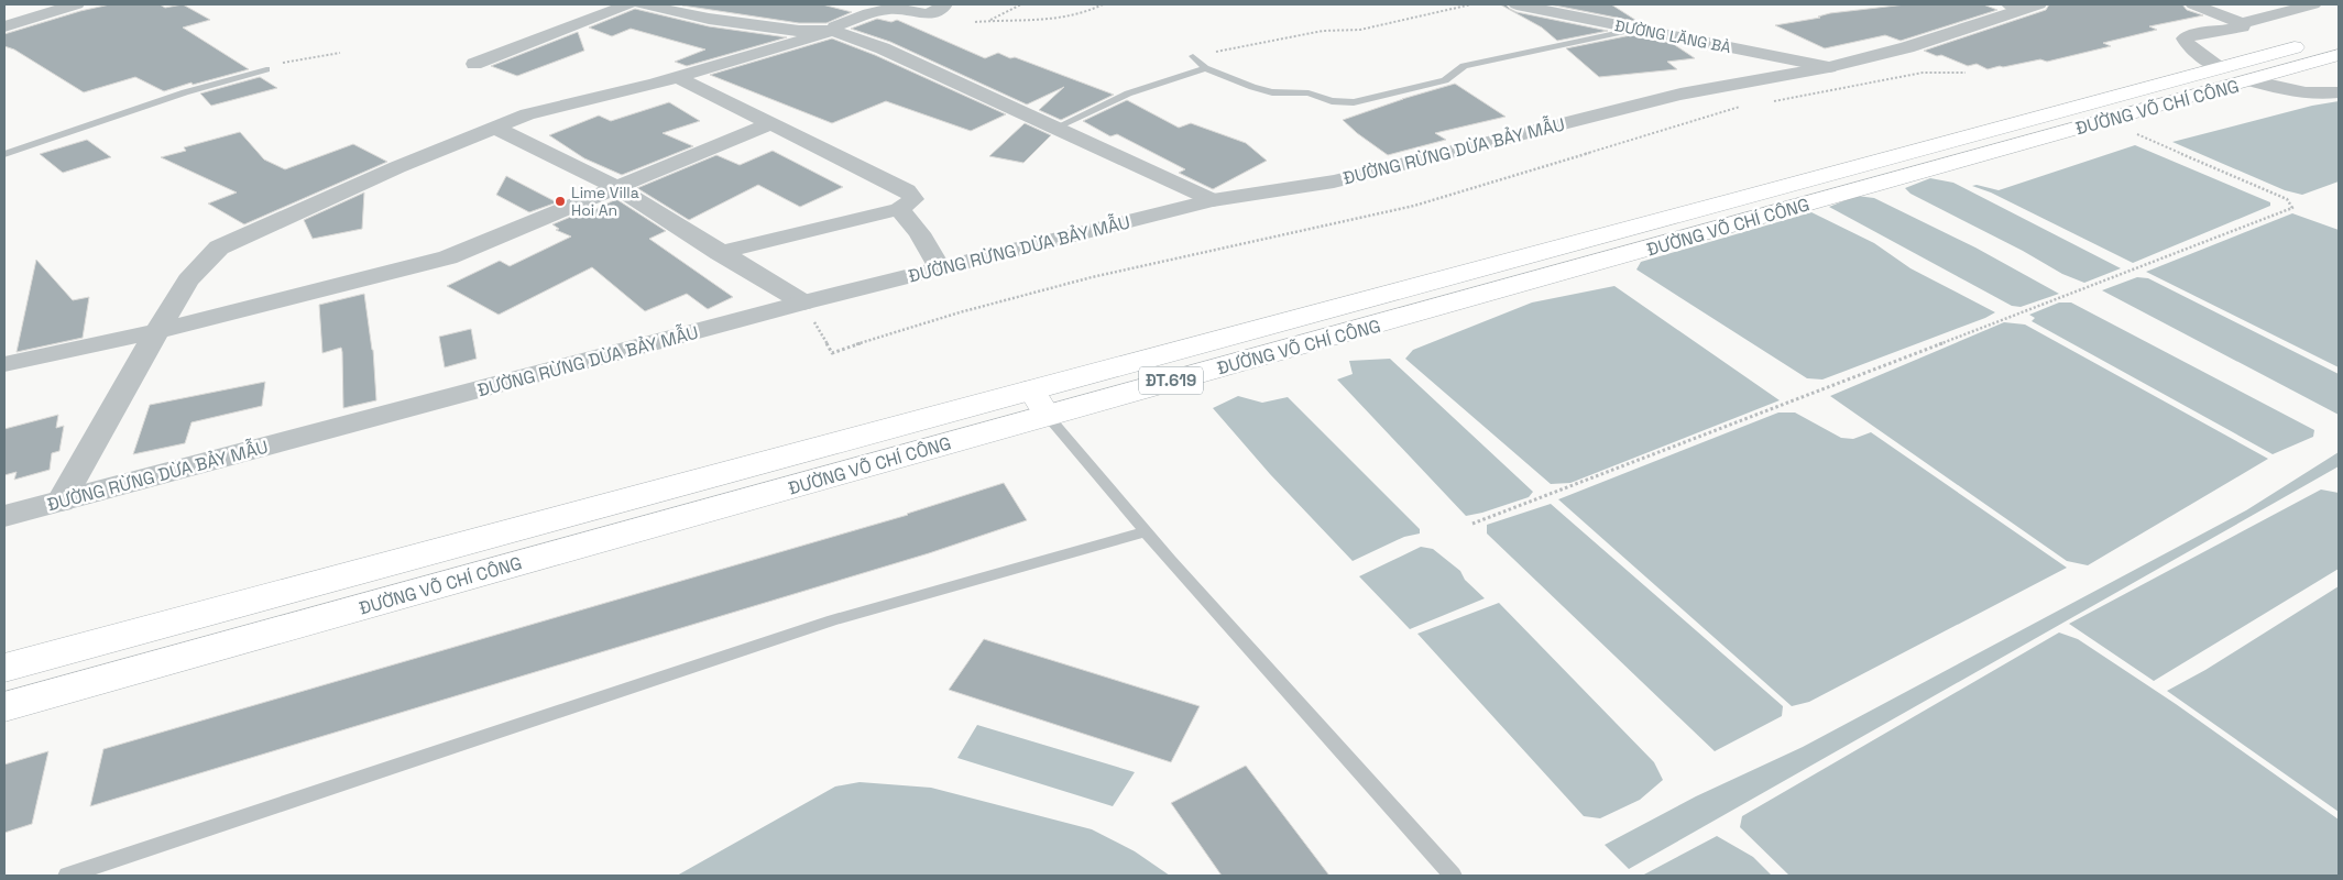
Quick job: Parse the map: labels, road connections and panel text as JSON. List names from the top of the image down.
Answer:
{
  "streets": {
    "main road": ["ĐƯỜNG VÕ CHÍ CÔNG", "ĐT.619"],
    "street": ["ĐƯỜNG LĂNG BÀ", "ĐƯỜNG RỪNG DỪA BẢY MẪU"]
  },
  "crossings": [
    ["ĐƯỜNG LĂNG BÀ", "ĐƯỜNG RỪNG DỪA BẢY MẪU"]
  ],
  "places": ["Lime Villa Hoi An"]
}
